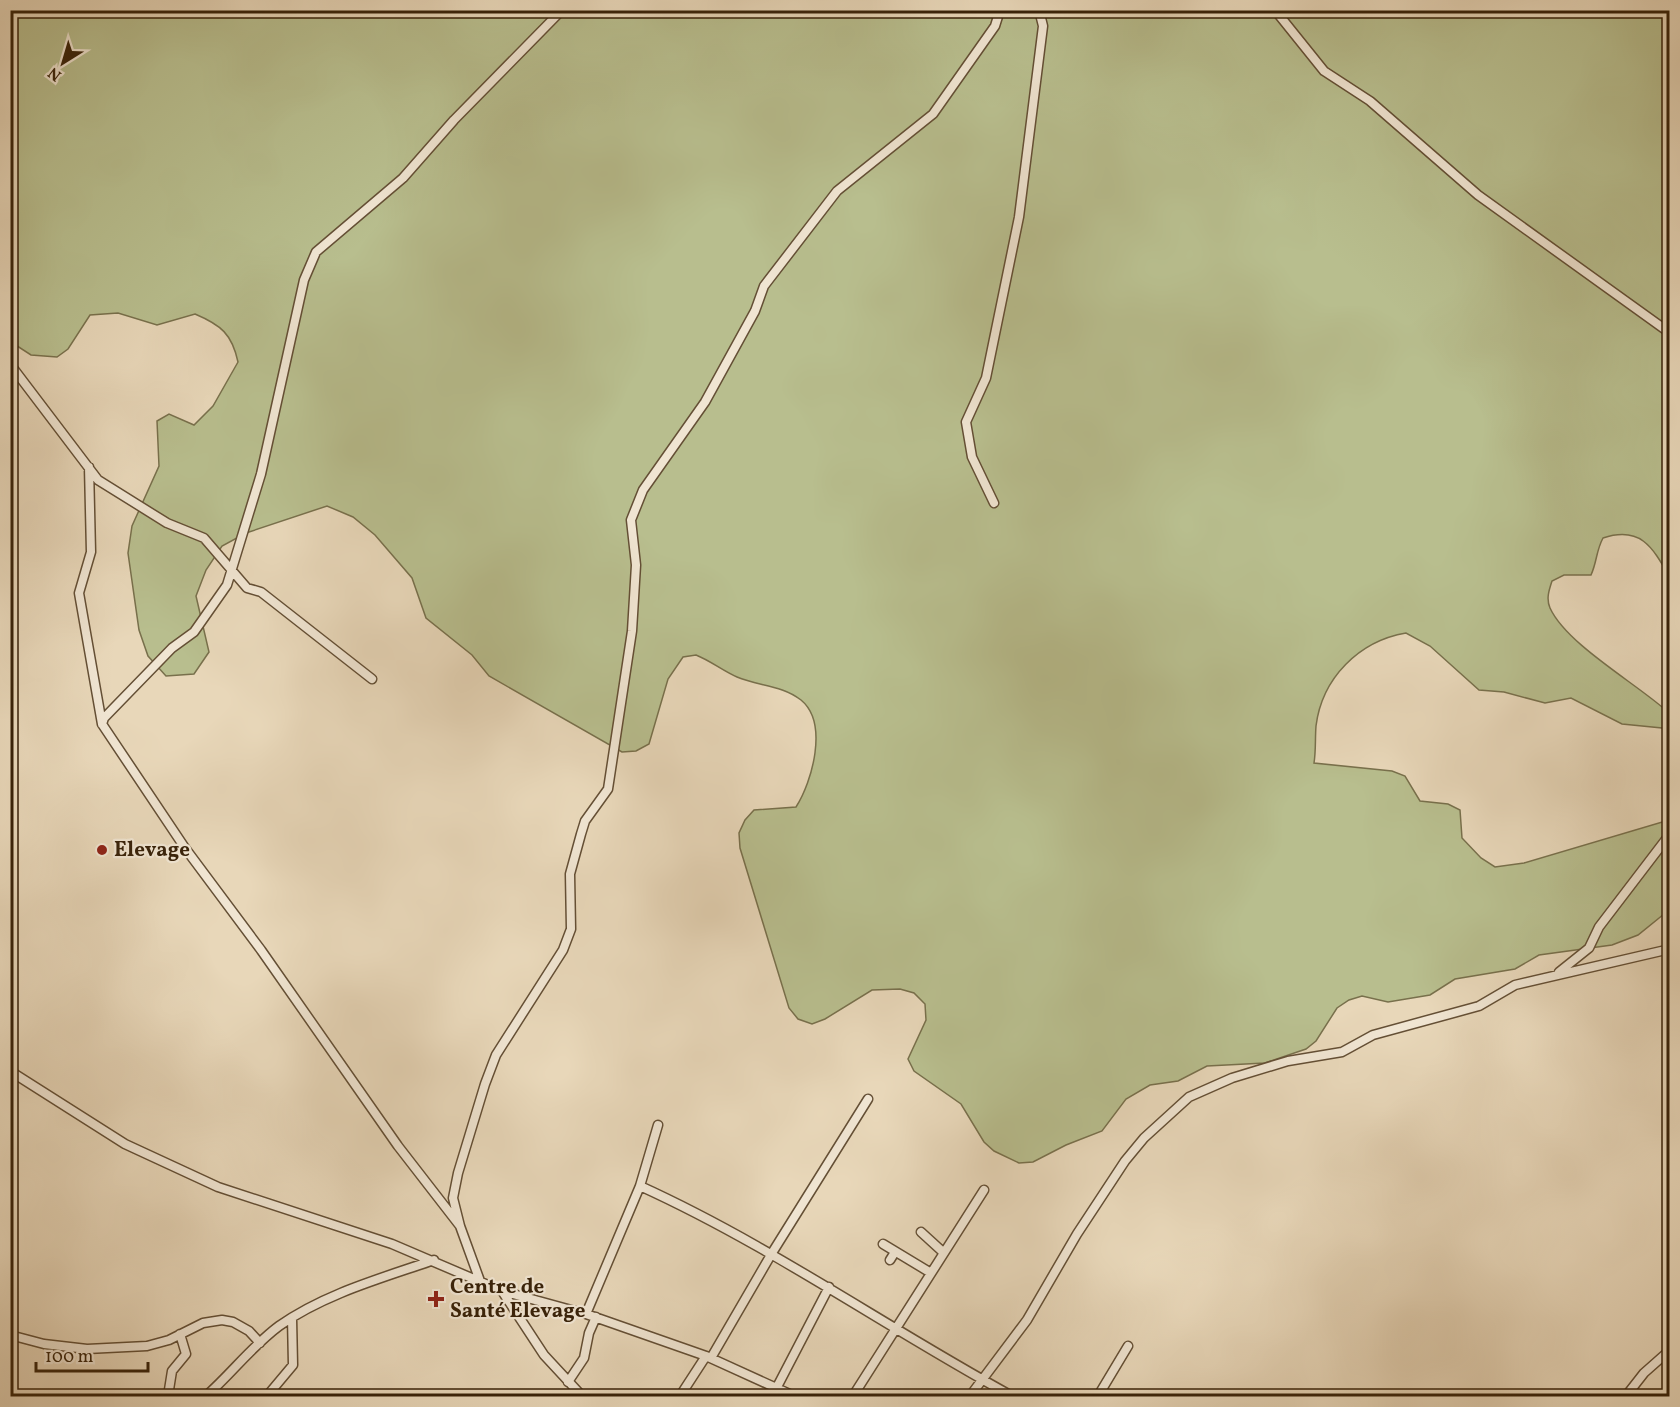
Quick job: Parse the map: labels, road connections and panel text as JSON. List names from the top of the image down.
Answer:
{
  "places": {
    "other": ["Elevage"],
    "health": ["Centre de Santé Elevage"]
  },
  "scale_bar": "100 m",
  "north": "bottom left"
}
